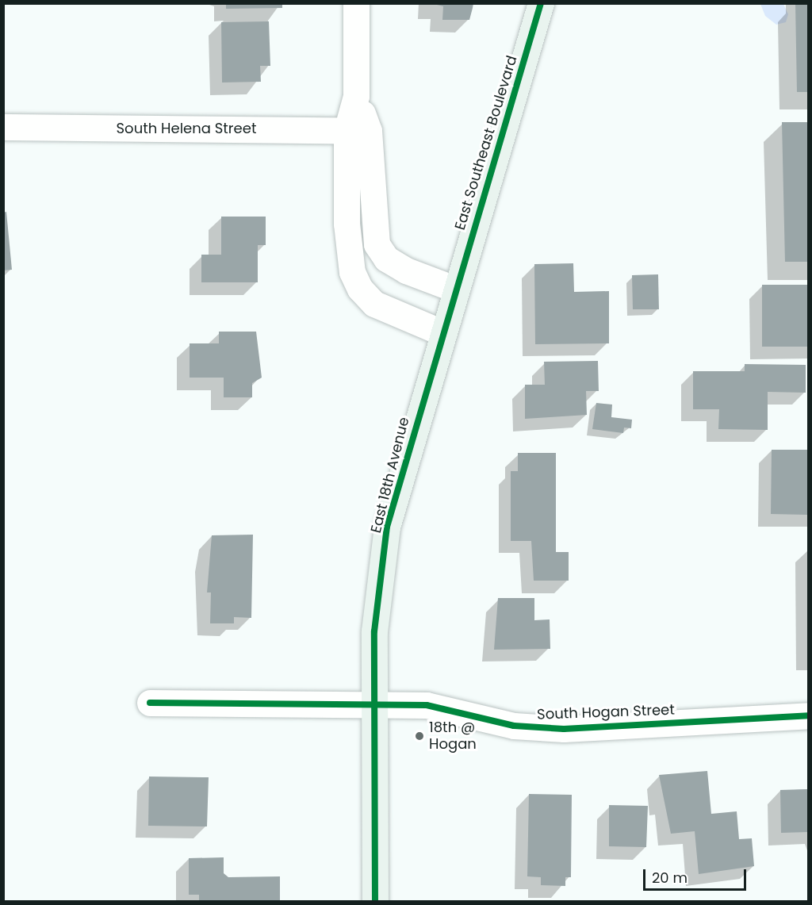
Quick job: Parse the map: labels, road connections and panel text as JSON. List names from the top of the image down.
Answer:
{
  "streets": {
    "main road": ["East Southeast Boulevard", "East 18th Avenue"],
    "street": ["South Helena Street", "South Hogan Street"]
  },
  "crossings": [
    ["East Southeast Boulevard", "East 18th Avenue"],
    ["East 18th Avenue", "South Hogan Street"]
  ],
  "places": ["18th @ Hogan"],
  "scale_bar": "20 m"
}
